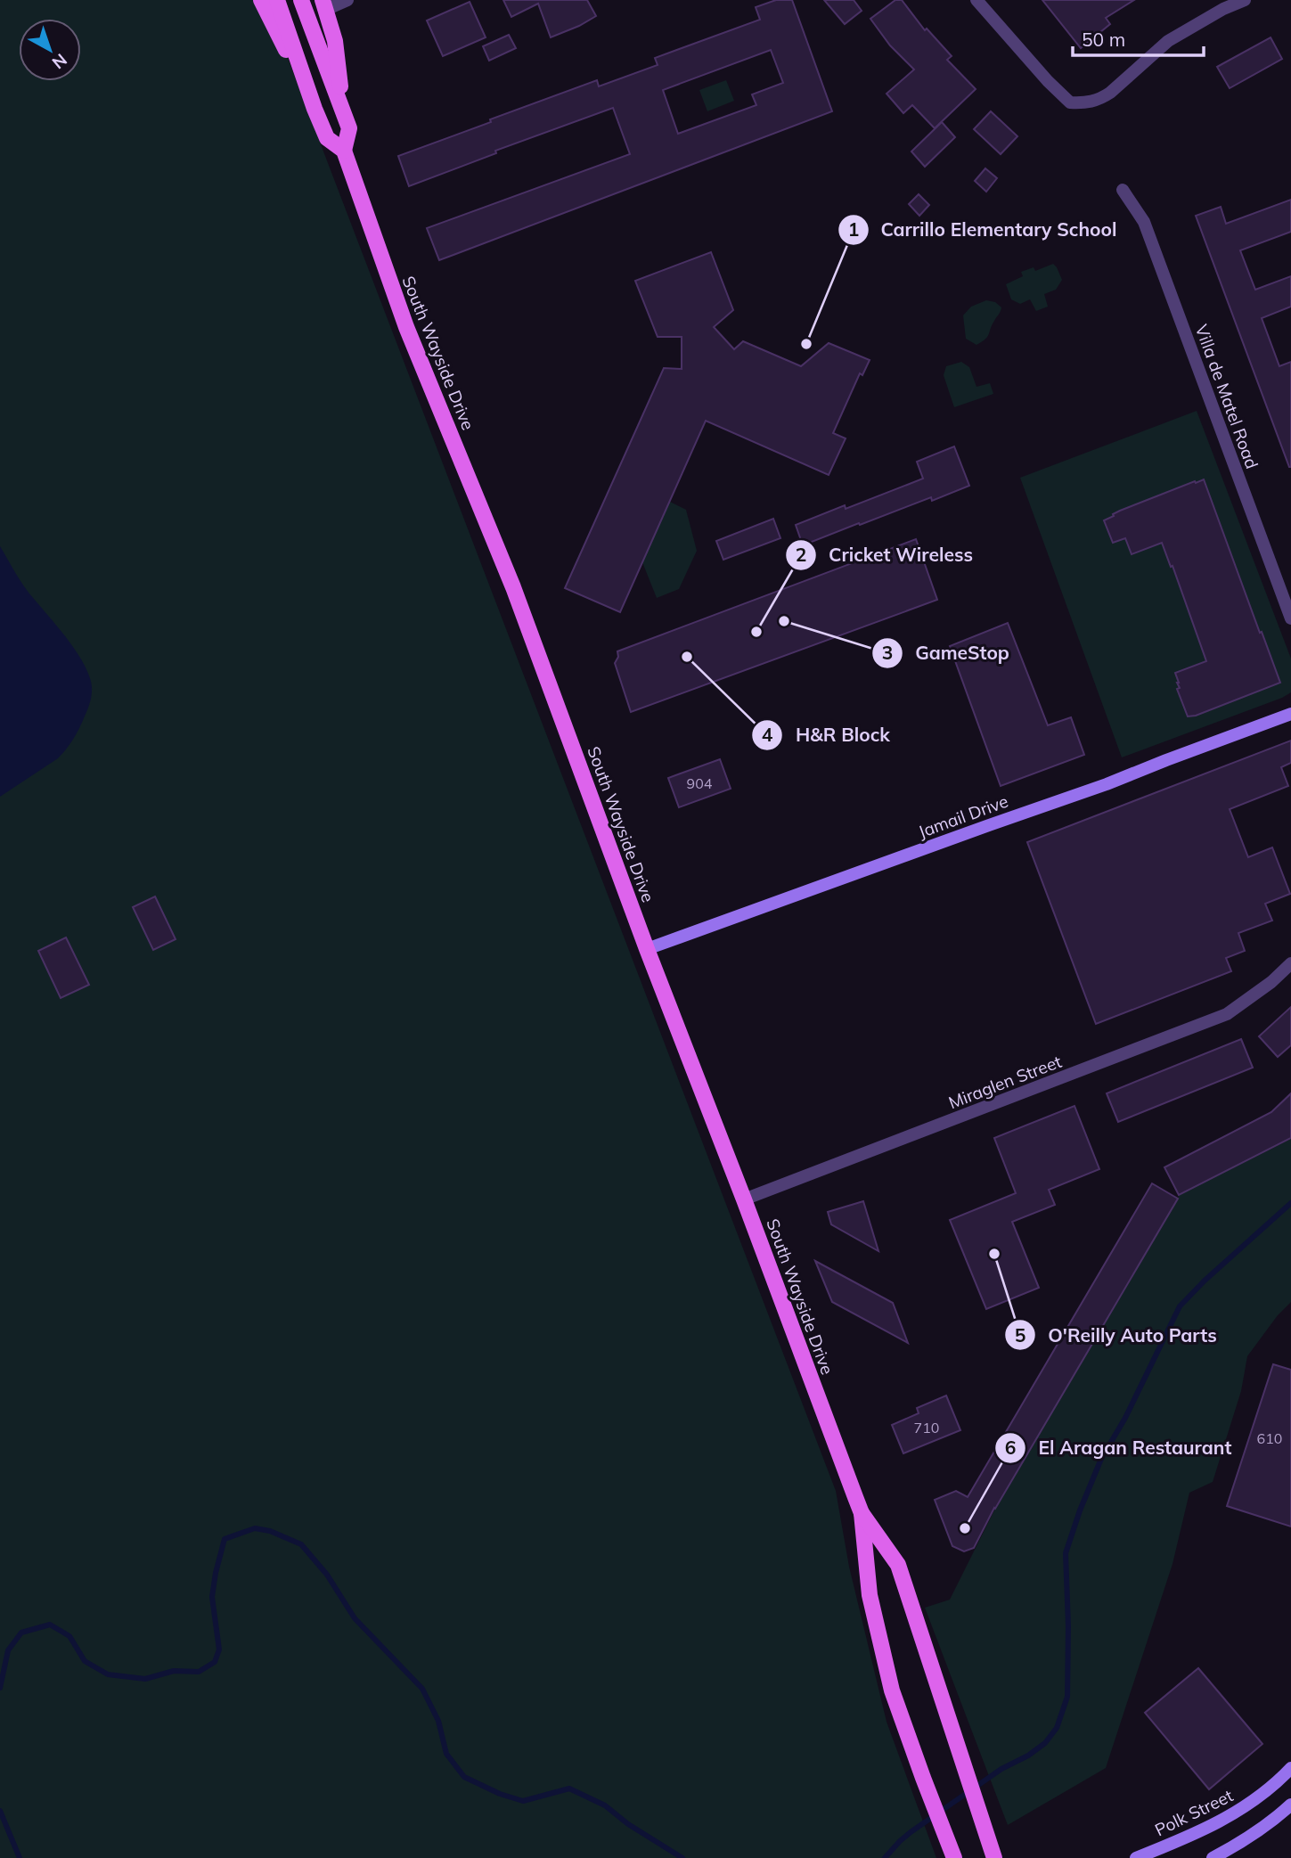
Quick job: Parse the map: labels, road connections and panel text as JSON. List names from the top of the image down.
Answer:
{
  "streets": {
    "main road": ["South Wayside Drive"],
    "street": [
      "Villa de Matel Road",
      "Jamail Drive",
      "Miraglen Street",
      "Polk Street"
    ]
  },
  "crossings": [
    ["South Wayside Drive", "Jamail Drive"],
    ["South Wayside Drive", "Miraglen Street"]
  ],
  "places": [
    "Carrillo Elementary School",
    "GameStop",
    "Cricket Wireless",
    "H&R Block",
    "O'Reilly Auto Parts",
    "El Aragan Restaurant"
  ],
  "house_numbers": ["904", "710", "610"],
  "scale_bar": "50 m",
  "north": "bottom right"
}
